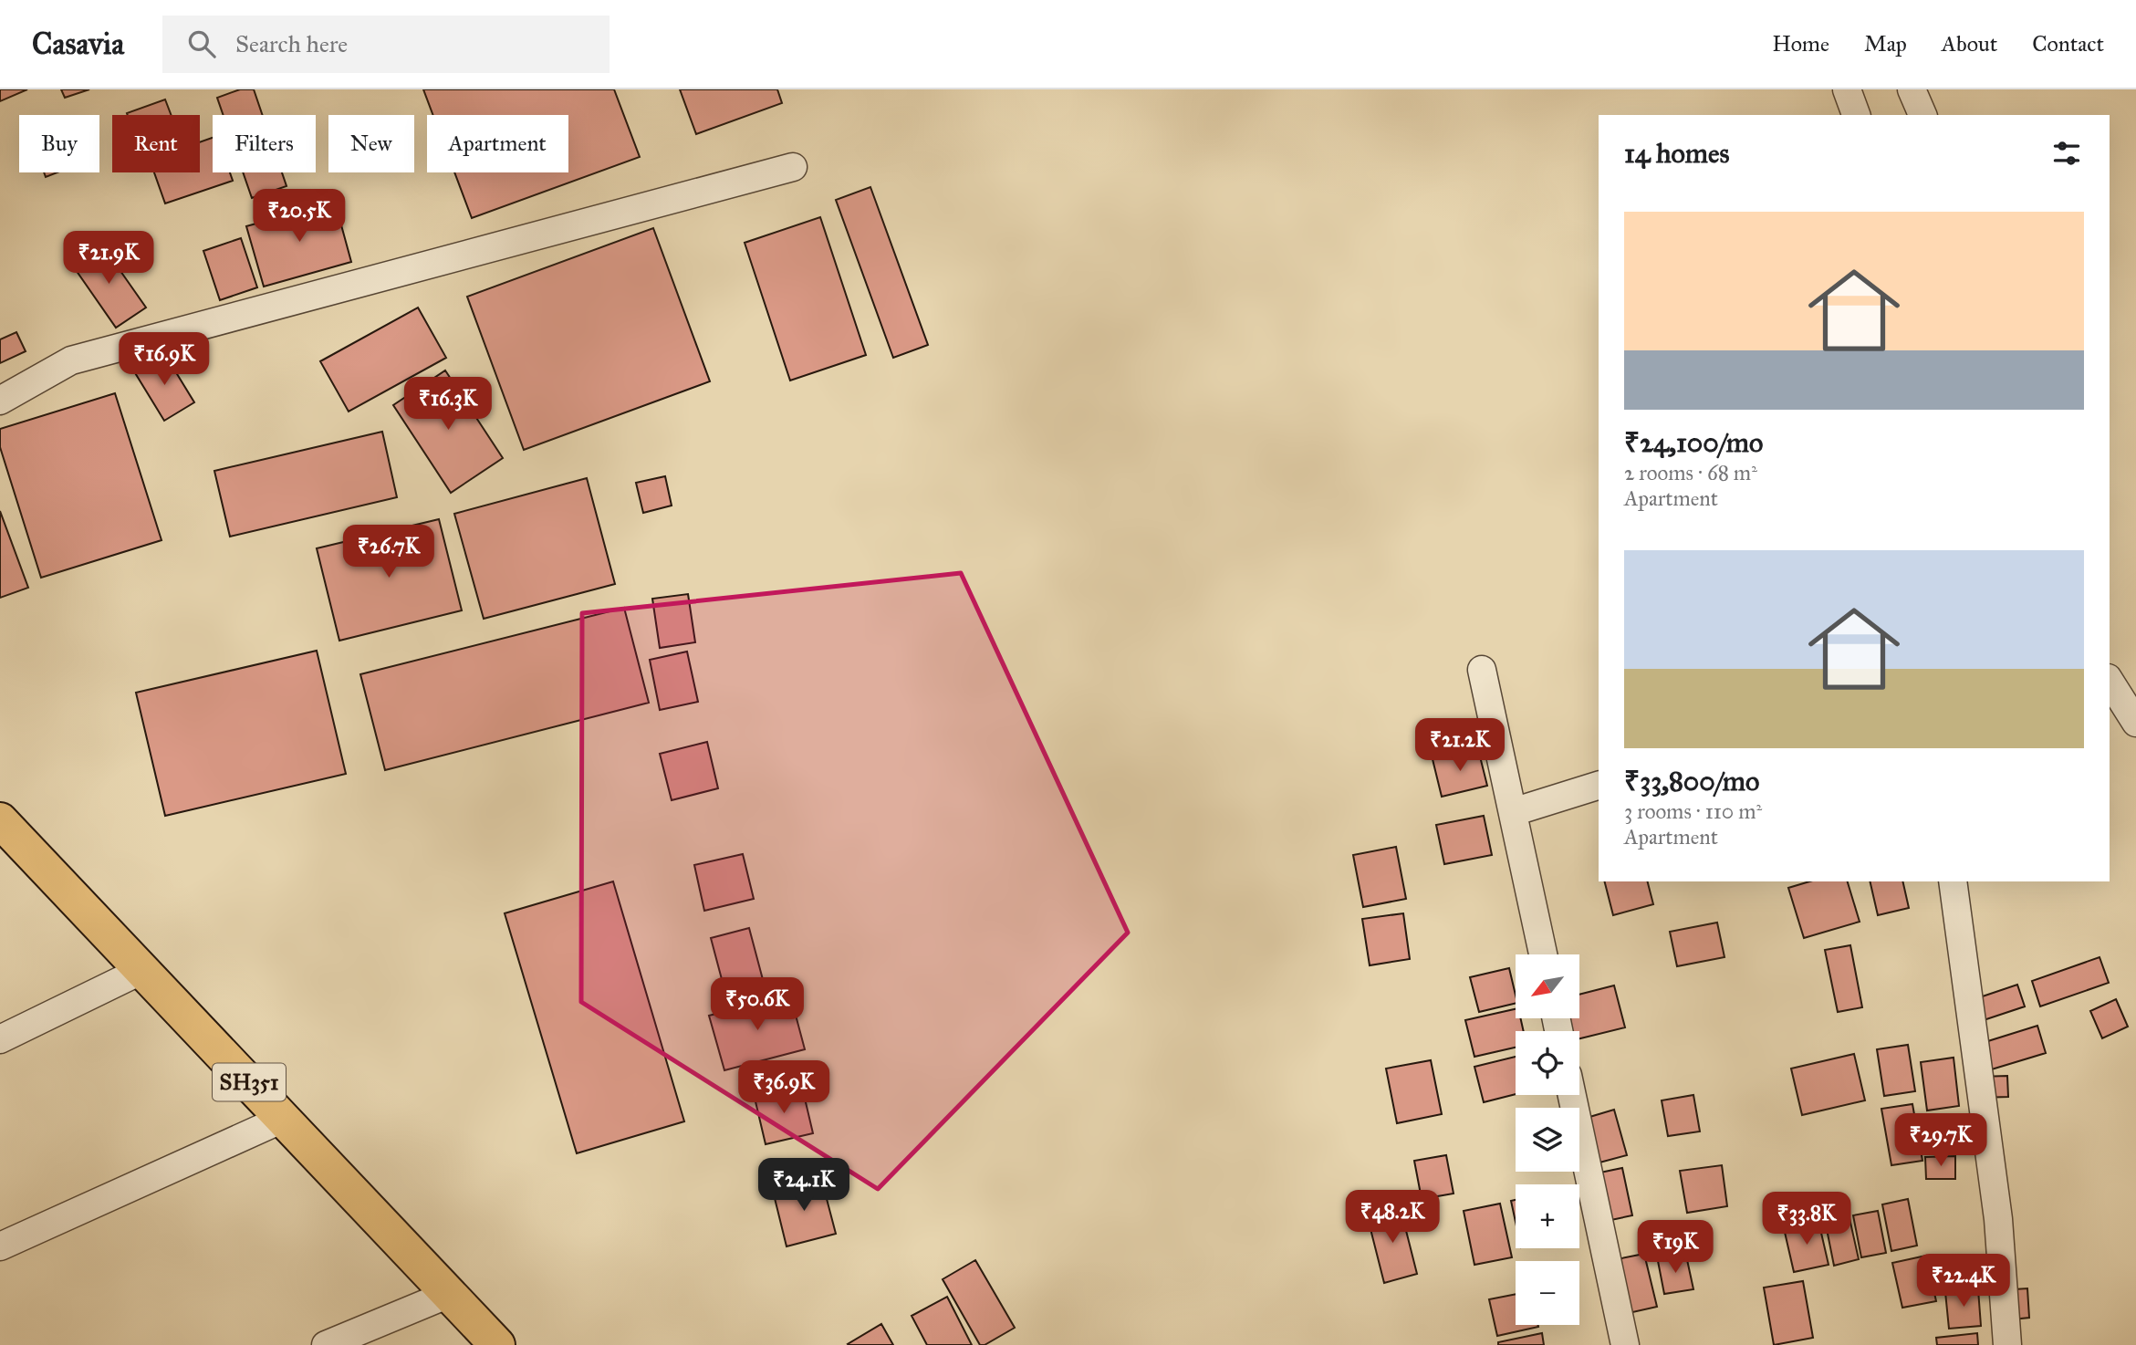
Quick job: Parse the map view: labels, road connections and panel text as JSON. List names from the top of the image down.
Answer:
{
  "streets": {
    "main road": ["SH351"]
  },
  "north": "bottom left",
  "page": {
    "header": "Casavia",
    "search": "Search here",
    "nav": [
      "Home",
      "Map",
      "About",
      "Contact"
    ],
    "chip": [
      "Buy",
      "Rent",
      "Filters",
      "New",
      "Apartment"
    ],
    "heading": "14 homes",
    "price": [
      "₹20.5K",
      "₹21.9K",
      "₹16.9K",
      "₹16.3K",
      "₹26.7K",
      "₹21.2K",
      "₹50.6K",
      "₹36.9K",
      "₹29.7K",
      "₹24.1K",
      "₹48.2K",
      "₹33.8K",
      "₹19K",
      "₹22.4K"
    ],
    "list": [
      {
        "name": "₹24,100/mo",
        "note": "2 rooms · 68 m² · Apartment"
      },
      {
        "name": "₹33,800/mo",
        "note": "3 rooms · 110 m² · Apartment"
      }
    ],
    "map_buttons": ["+", "−"]
  }
}
